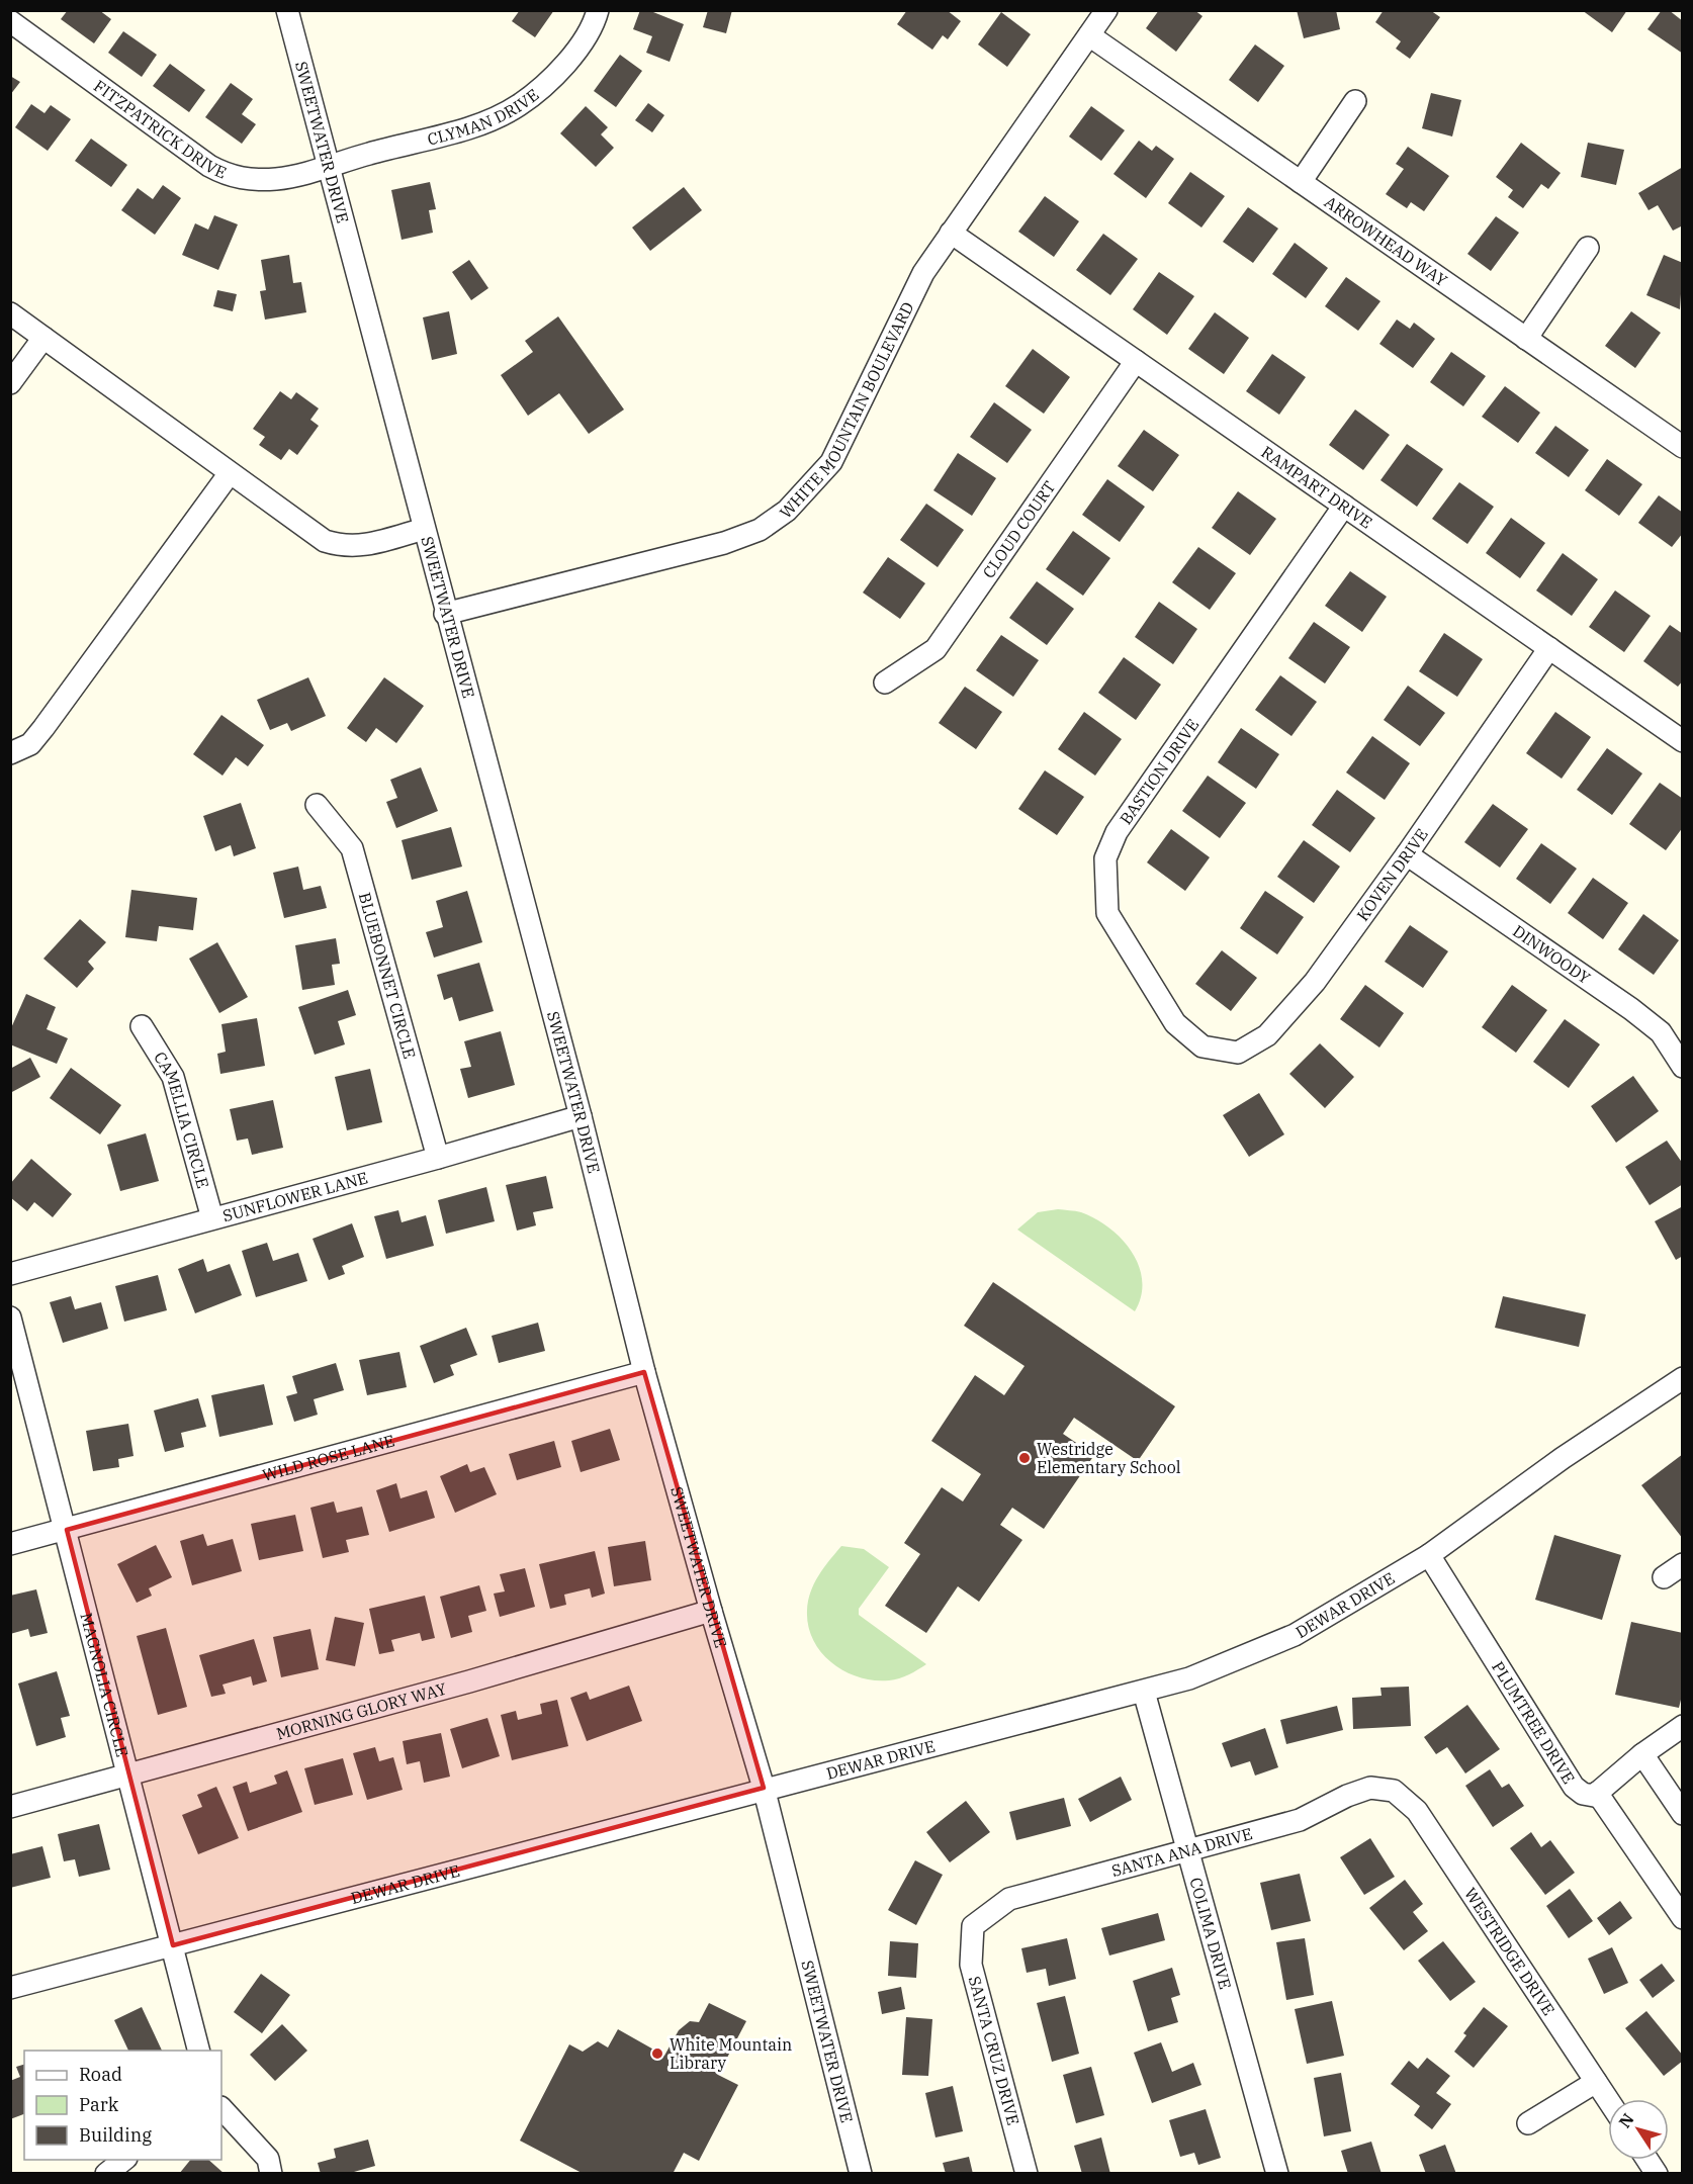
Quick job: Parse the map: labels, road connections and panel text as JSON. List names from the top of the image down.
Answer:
{
  "streets": {
    "street": [
      "CLYMAN DRIVE",
      "FITZPATRICK DRIVE",
      "SWEETWATER DRIVE",
      "ARROWHEAD WAY",
      "WHITE MOUNTAIN BOULEVARD",
      "RAMPART DRIVE",
      "CLOUD COURT",
      "BASTION DRIVE",
      "KOVEN DRIVE",
      "DINWOODY",
      "BLUEBONNET CIRCLE",
      "CAMELLIA CIRCLE",
      "SUNFLOWER LANE",
      "WILD ROSE LANE",
      "DEWAR DRIVE",
      "MAGNOLIA CIRCLE",
      "MORNING GLORY WAY",
      "PLUMTREE DRIVE",
      "SANTA ANA DRIVE",
      "COLIMA DRIVE",
      "WESTRIDGE DRIVE",
      "SANTA CRUZ DRIVE"
    ]
  },
  "crossings": [
    ["CLYMAN DRIVE", "FITZPATRICK DRIVE"],
    ["CLYMAN DRIVE", "SWEETWATER DRIVE"],
    ["FITZPATRICK DRIVE", "SWEETWATER DRIVE"],
    ["SWEETWATER DRIVE", "WHITE MOUNTAIN BOULEVARD"],
    ["SWEETWATER DRIVE", "SUNFLOWER LANE"],
    ["SWEETWATER DRIVE", "WILD ROSE LANE"],
    ["SWEETWATER DRIVE", "DEWAR DRIVE"],
    ["SWEETWATER DRIVE", "MORNING GLORY WAY"],
    ["ARROWHEAD WAY", "WHITE MOUNTAIN BOULEVARD"],
    ["WHITE MOUNTAIN BOULEVARD", "RAMPART DRIVE"],
    ["RAMPART DRIVE", "CLOUD COURT"],
    ["RAMPART DRIVE", "BASTION DRIVE"],
    ["RAMPART DRIVE", "KOVEN DRIVE"],
    ["BASTION DRIVE", "KOVEN DRIVE"],
    ["KOVEN DRIVE", "DINWOODY"],
    ["BLUEBONNET CIRCLE", "SUNFLOWER LANE"],
    ["CAMELLIA CIRCLE", "SUNFLOWER LANE"],
    ["WILD ROSE LANE", "MAGNOLIA CIRCLE"],
    ["DEWAR DRIVE", "MAGNOLIA CIRCLE"],
    ["DEWAR DRIVE", "PLUMTREE DRIVE"],
    ["DEWAR DRIVE", "COLIMA DRIVE"],
    ["MAGNOLIA CIRCLE", "MORNING GLORY WAY"],
    ["SANTA ANA DRIVE", "COLIMA DRIVE"],
    ["SANTA ANA DRIVE", "WESTRIDGE DRIVE"],
    ["SANTA ANA DRIVE", "SANTA CRUZ DRIVE"]
  ],
  "places": ["Westridge Elementary School", "White Mountain Library"],
  "legend": ["Road", "Park", "Building"],
  "north": "top left"
}
